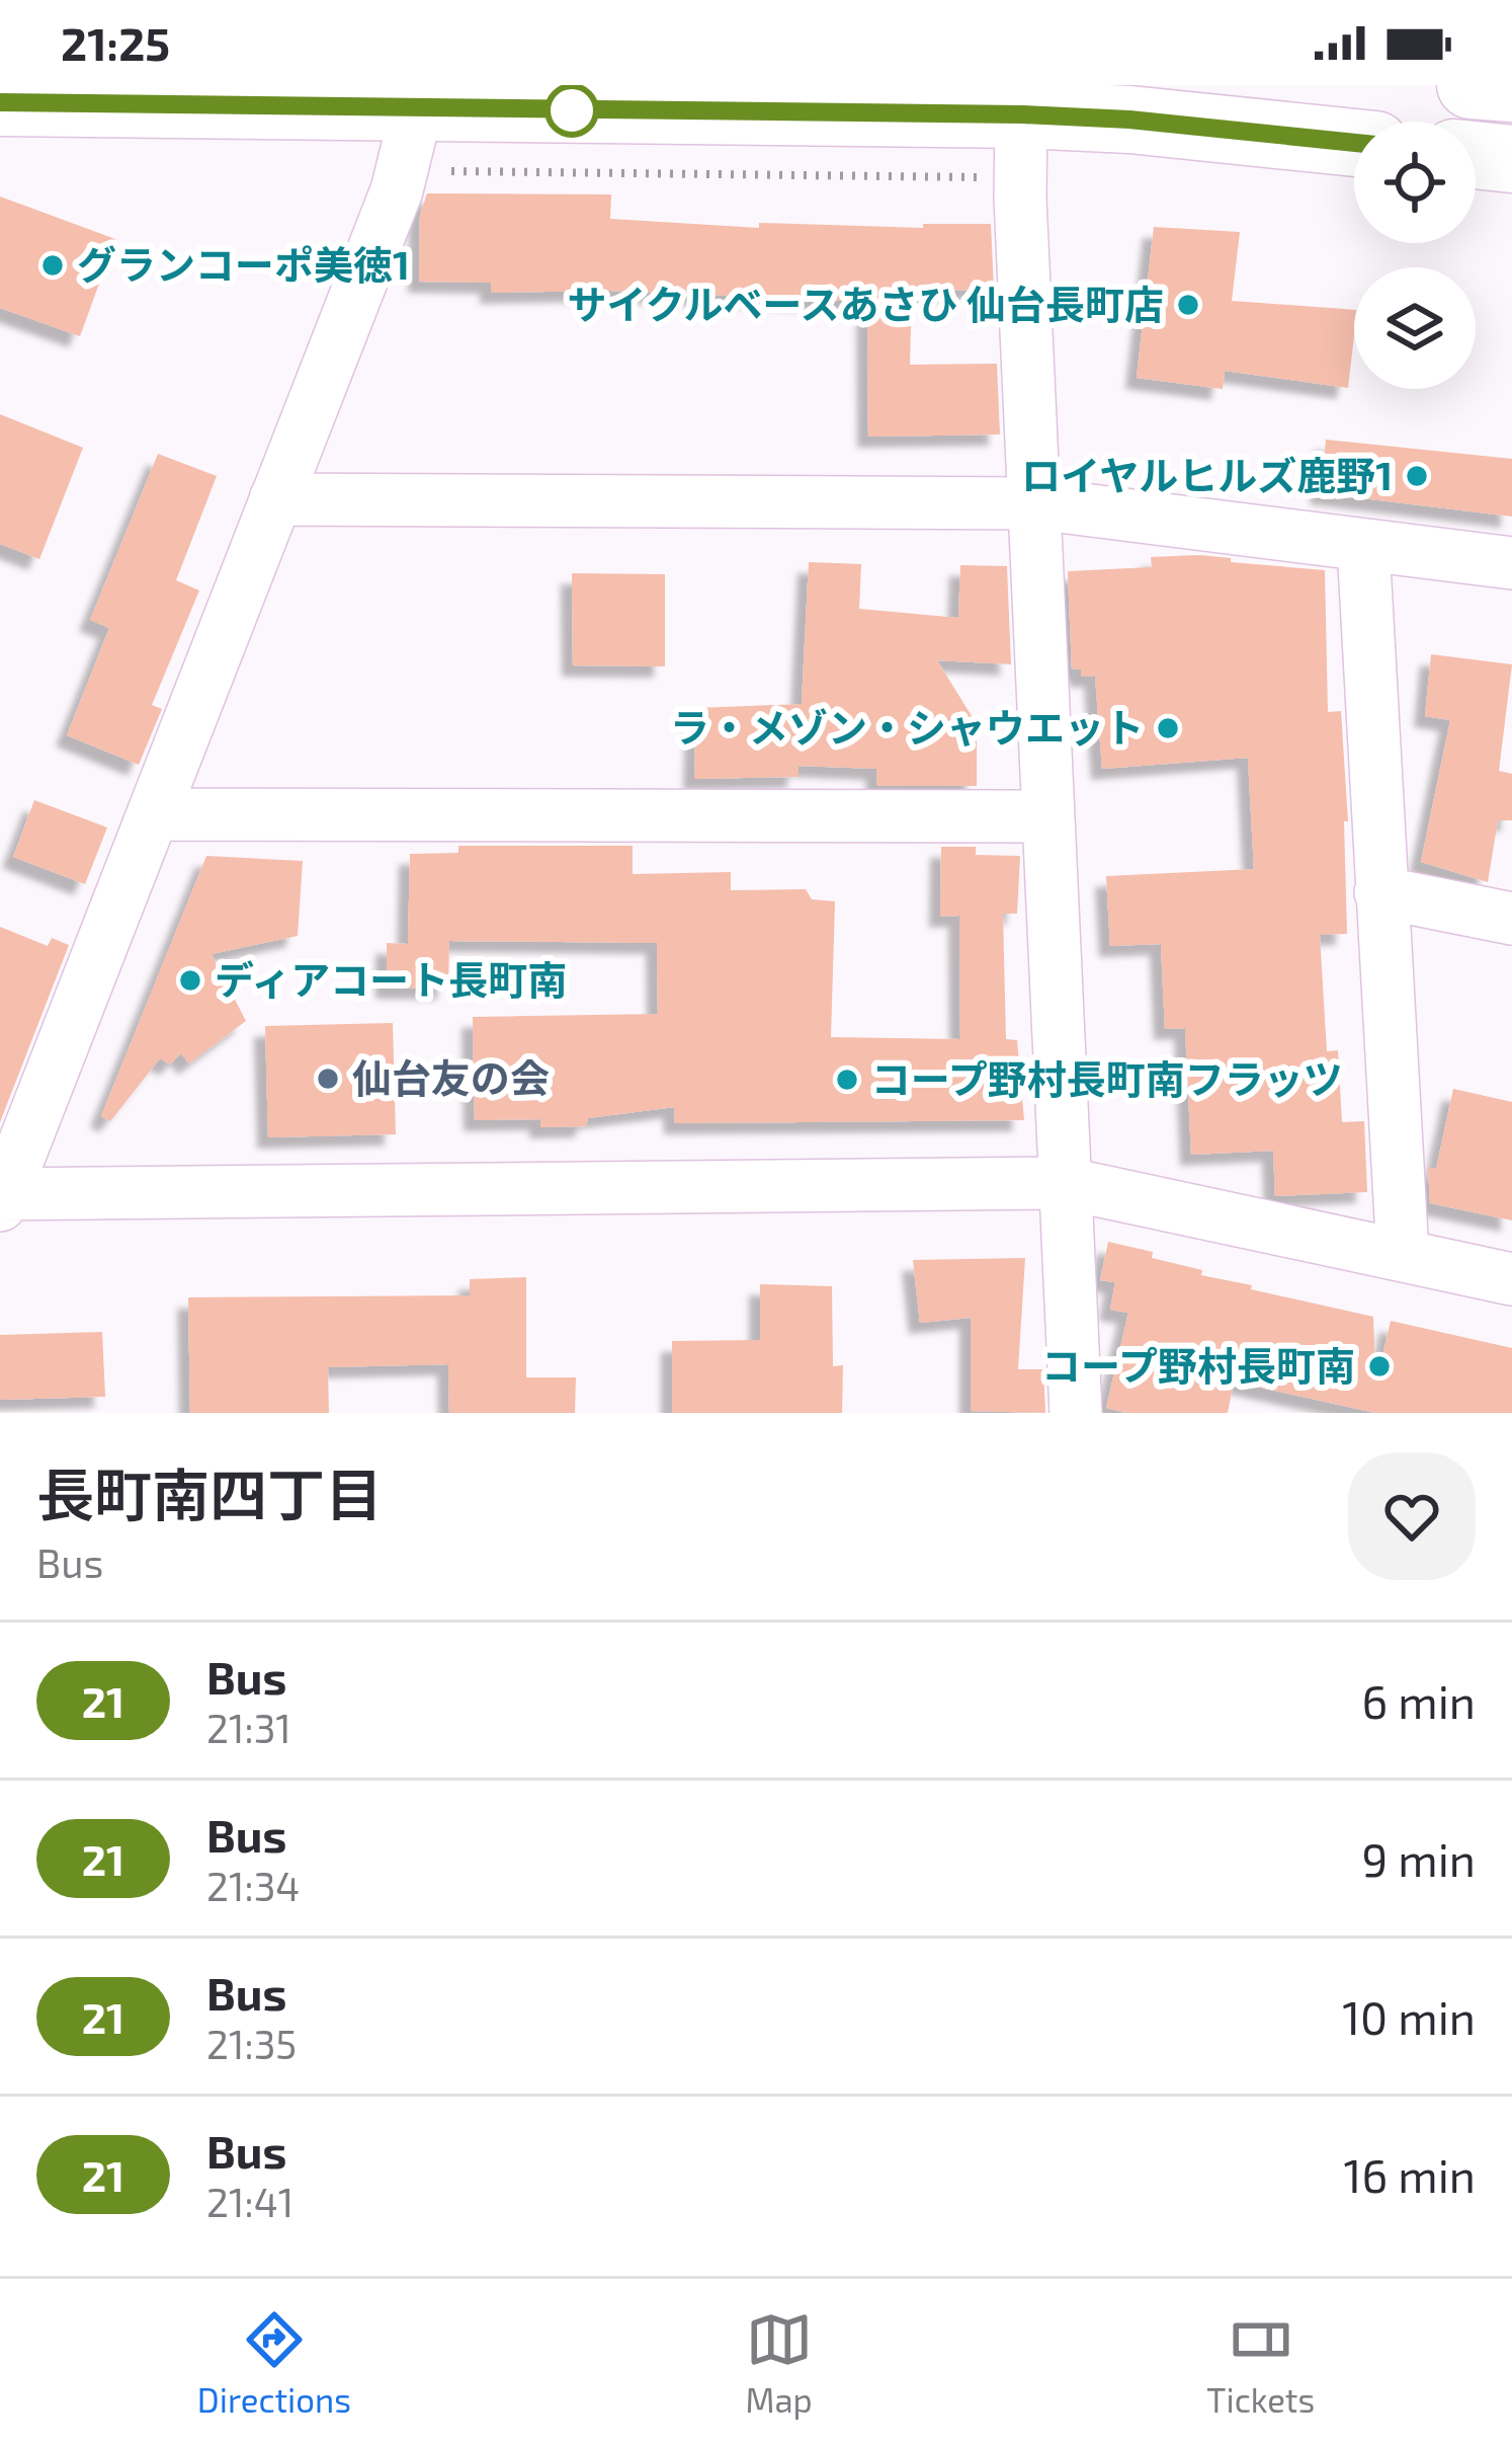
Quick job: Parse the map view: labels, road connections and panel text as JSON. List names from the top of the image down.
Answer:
{
  "places": [
    "グランコーポ美徳1",
    "サイクルベースあさひ 仙台長町店",
    "ロイヤルヒルズ鹿野1",
    "ラ・メゾン・シャウエット",
    "ディアコート長町南",
    "仙台友の会",
    "コープ野村長町南フラッツ",
    "コープ野村長町南"
  ],
  "lines": ["bus line 21"],
  "page": {
    "status": "21:25",
    "heading": ["長町南四丁目", "Bus"],
    "list": [
      {
        "mark": "21",
        "name": "Bus",
        "note": "21:31",
        "value": "6 min"
      },
      {
        "mark": "21",
        "name": "Bus",
        "note": "21:34",
        "value": "9 min"
      },
      {
        "mark": "21",
        "name": "Bus",
        "note": "21:35",
        "value": "10 min"
      },
      {
        "mark": "21",
        "name": "Bus",
        "note": "21:41",
        "value": "16 min"
      }
    ],
    "tabs": ["Directions", "Map", "Tickets"]
  }
}
